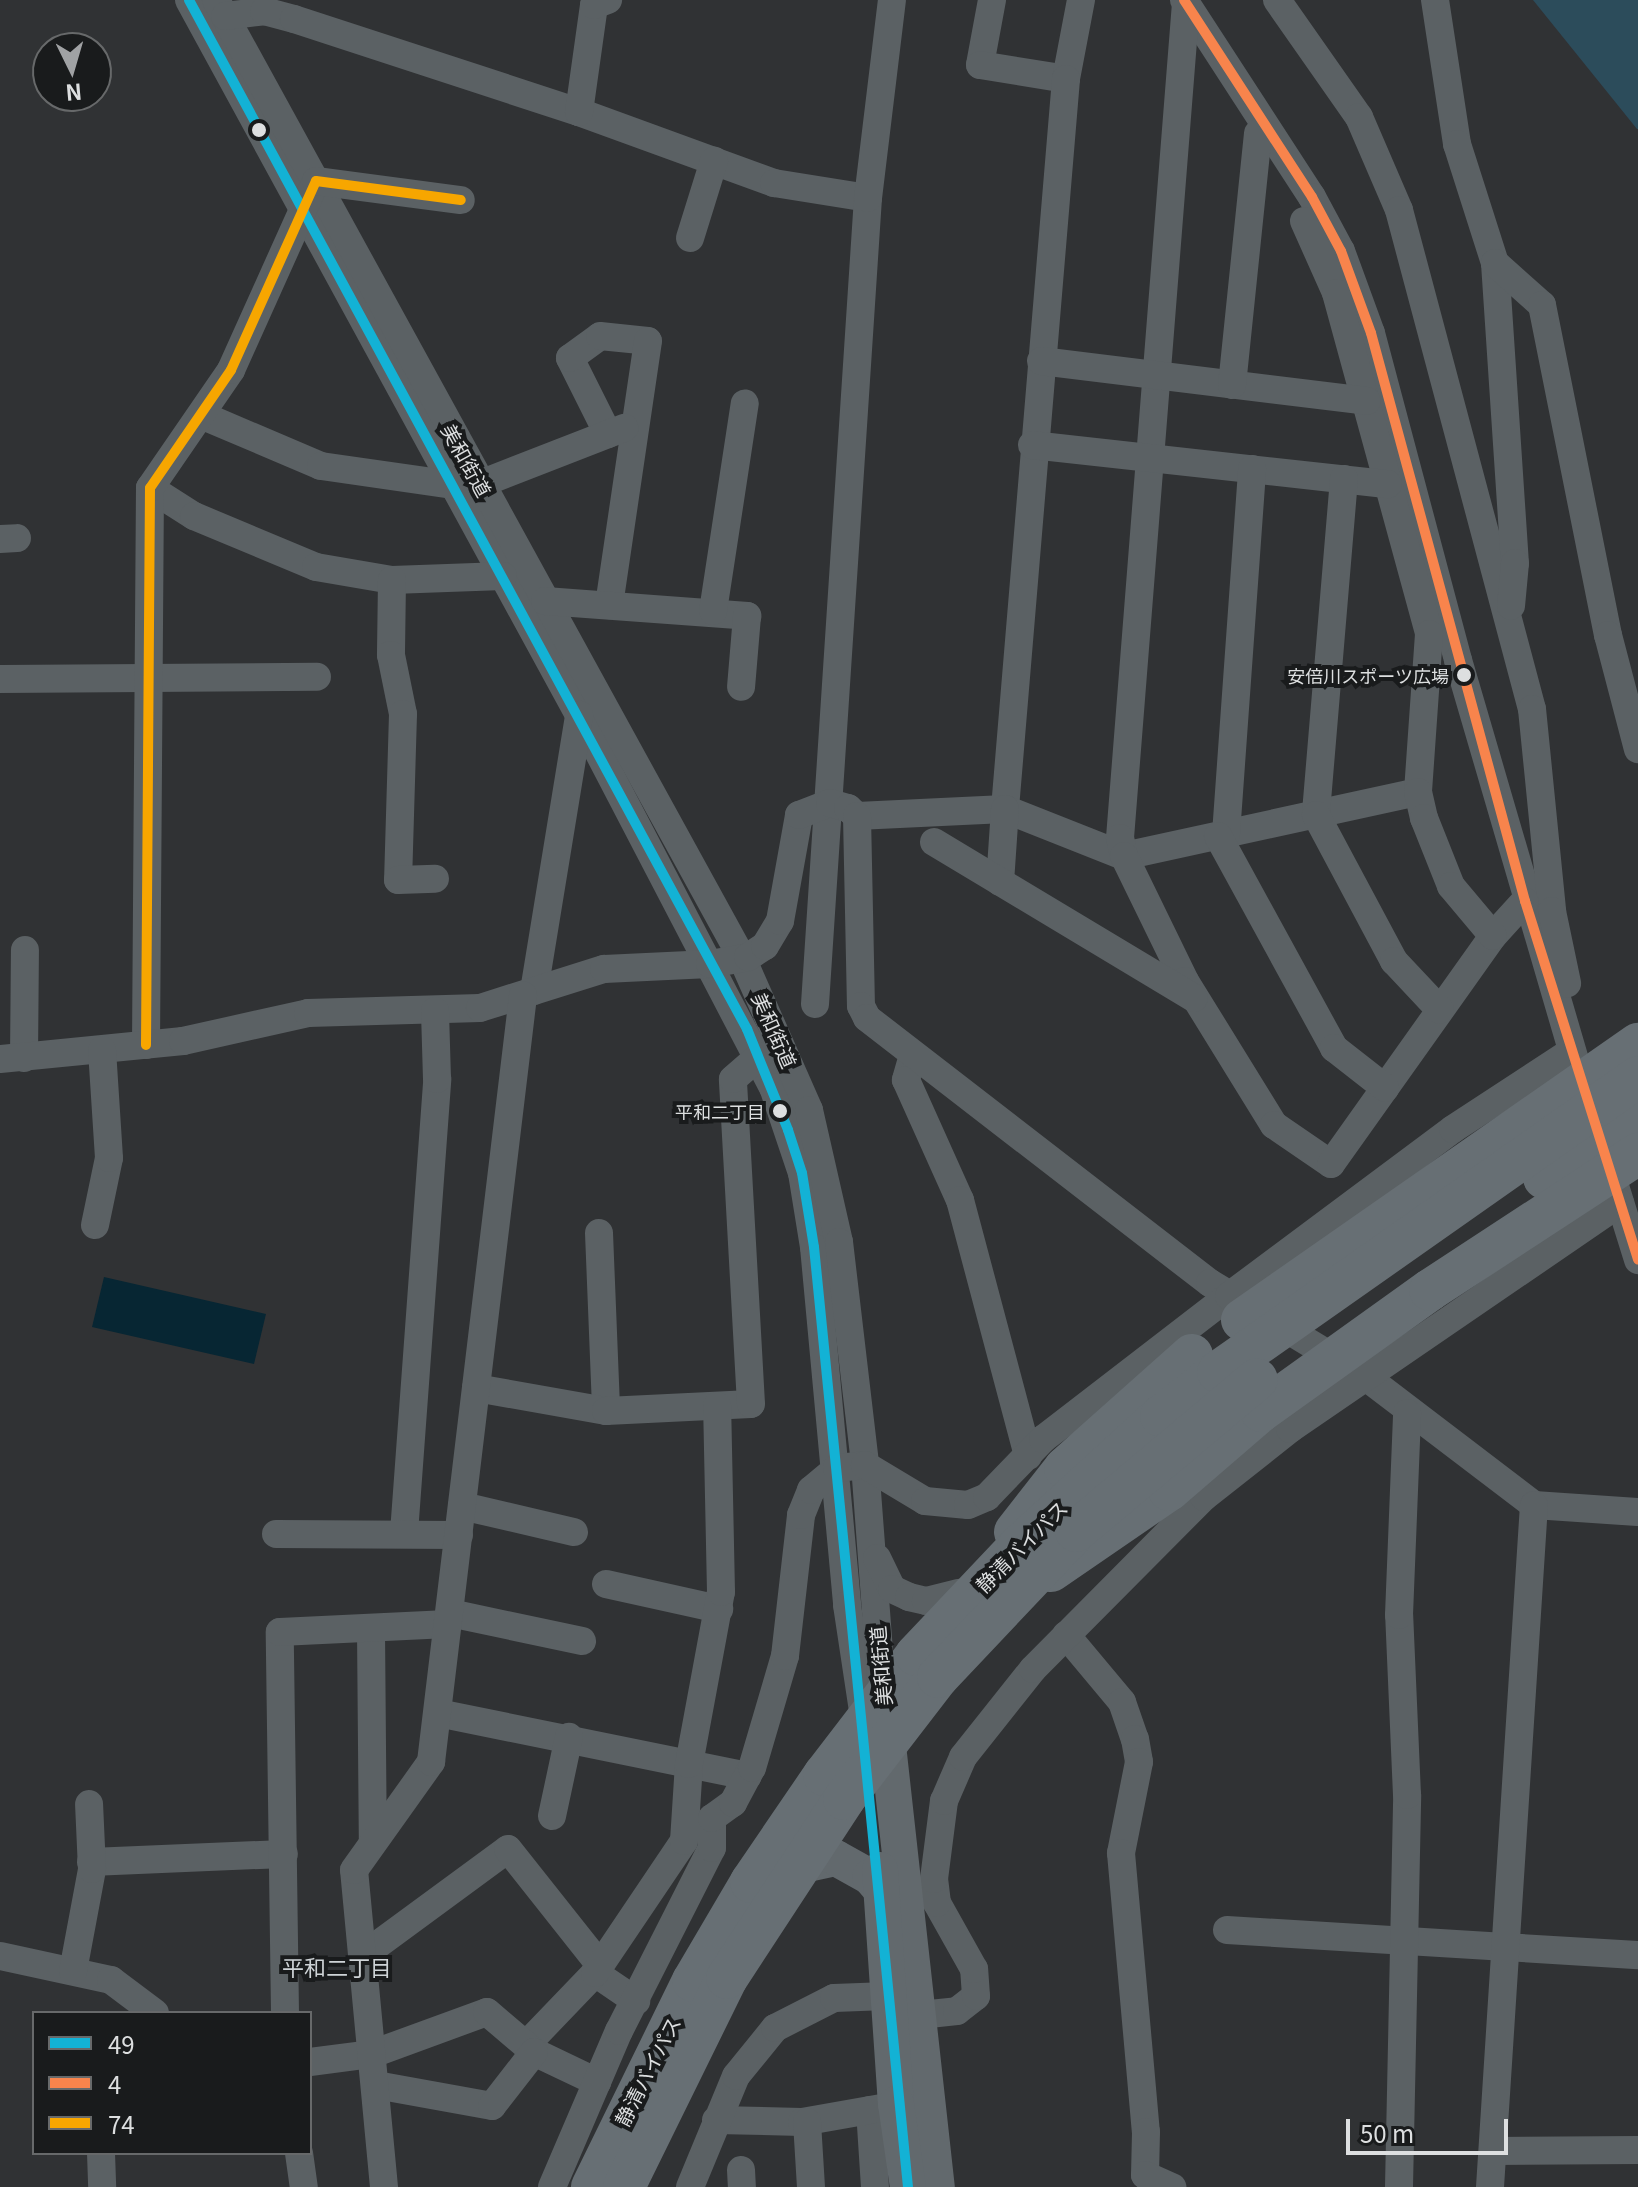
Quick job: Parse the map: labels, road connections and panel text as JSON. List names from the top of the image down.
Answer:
{
  "streets": {
    "highway": ["静清バイパス"],
    "main road": ["美和街道"]
  },
  "districts": ["平和二丁目"],
  "places": ["安倍川スポーツ広場", "平和二丁目"],
  "lines": ["transit line 49", "transit line 4", "transit line 74"],
  "legend": ["49", "4", "74"],
  "scale_bar": "50 m",
  "north": "bottom"
}
